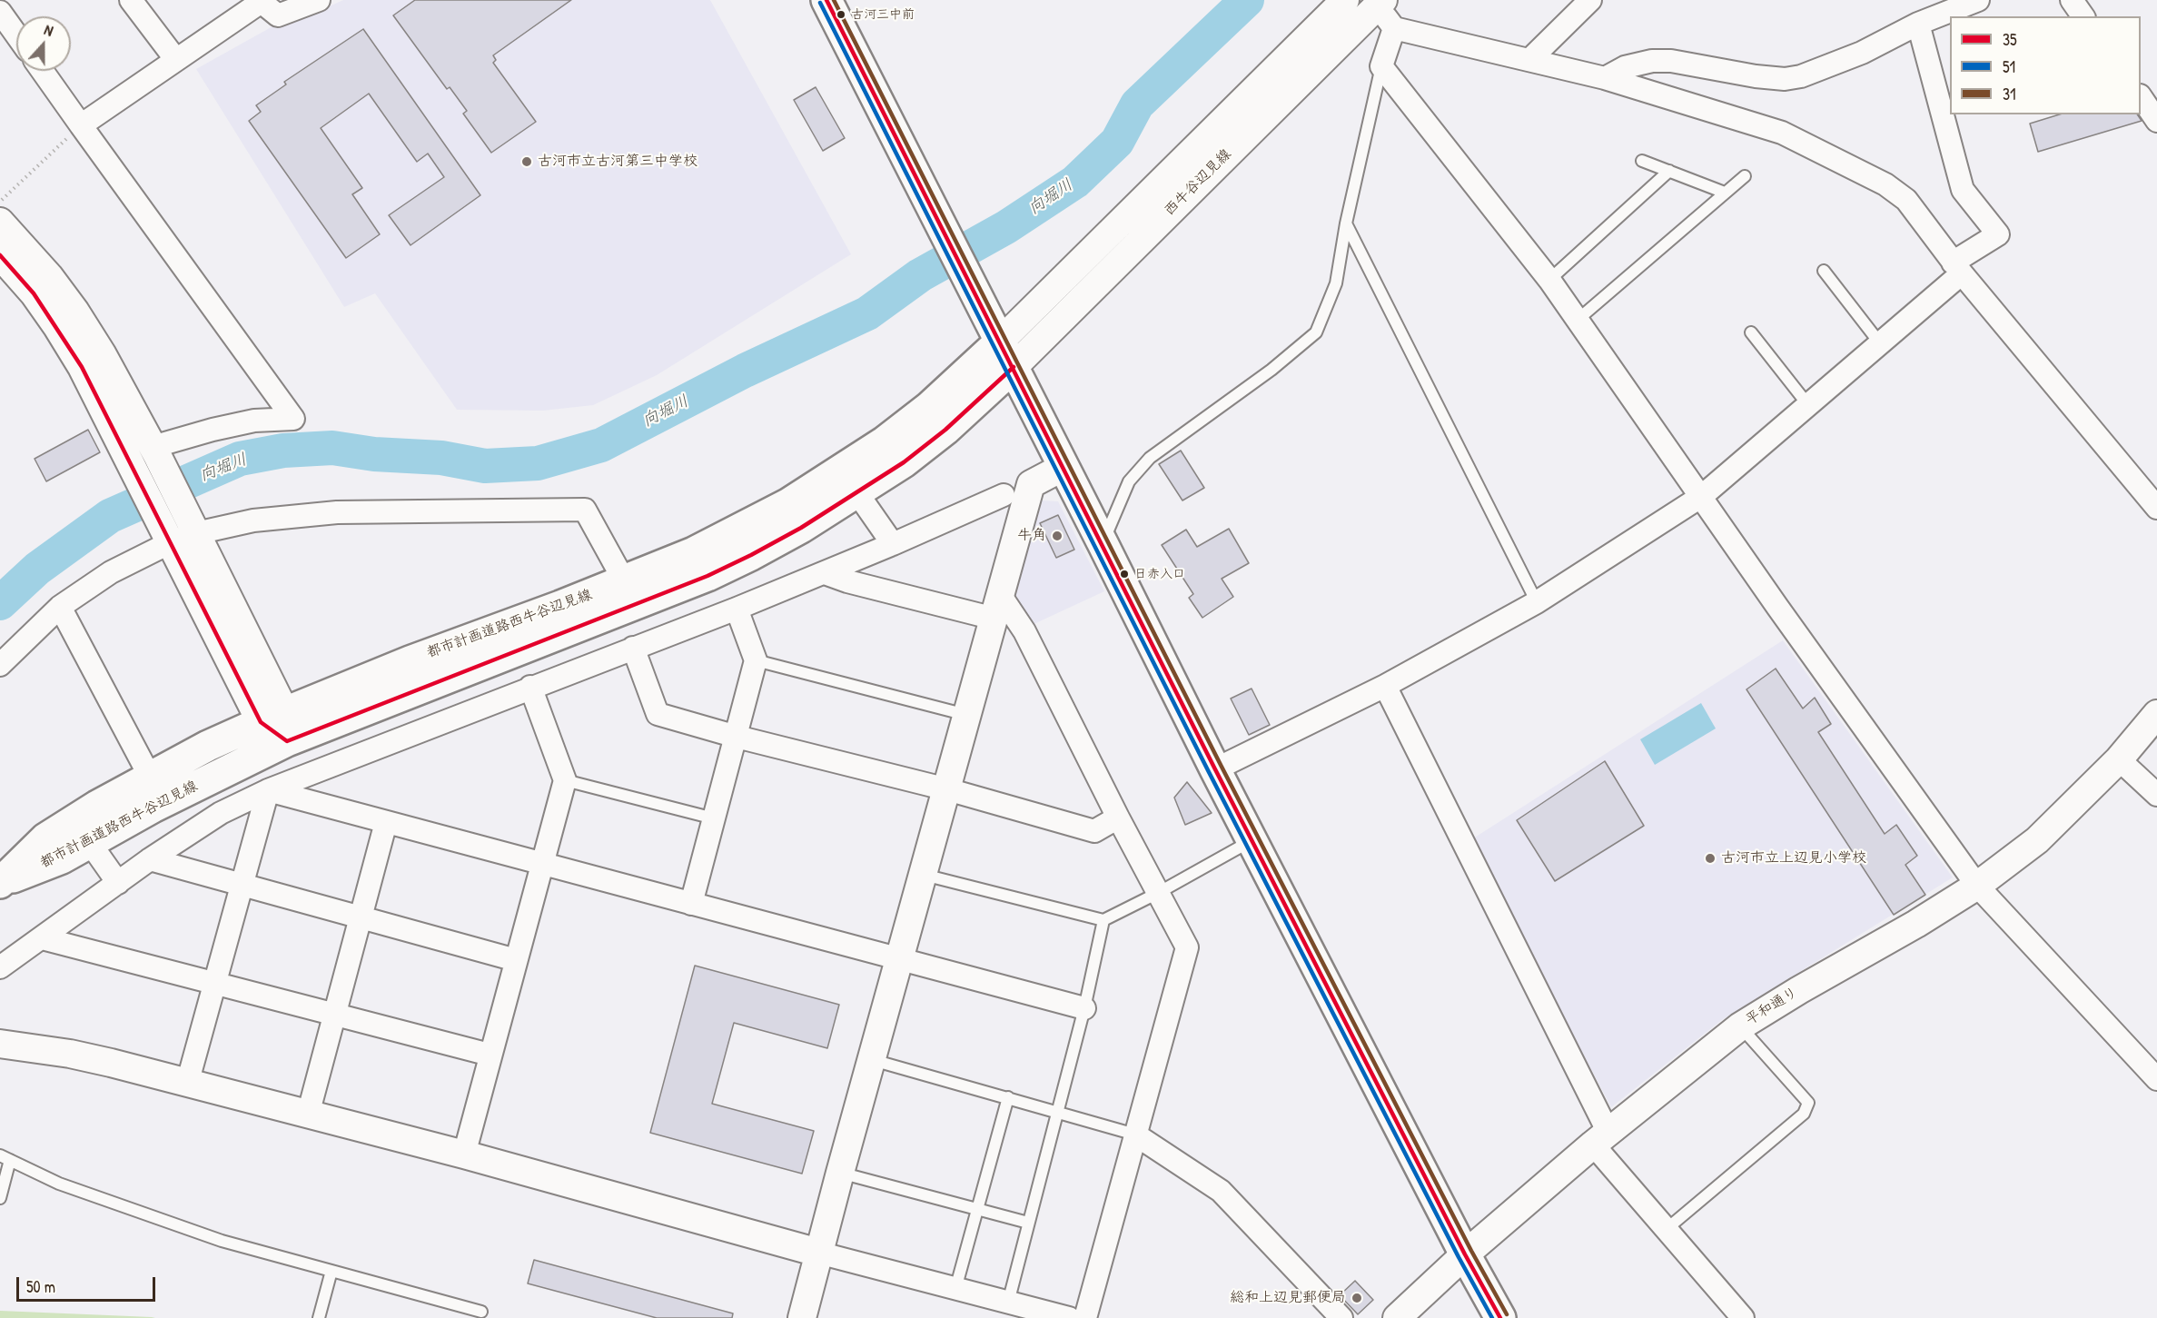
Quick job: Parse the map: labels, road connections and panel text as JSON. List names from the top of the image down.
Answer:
{
  "streets": {
    "main road": ["都市計画道路西牛谷辺見線"],
    "street": ["西牛谷辺見線", "平和通り"]
  },
  "crossings": [
    ["西牛谷辺見線", "都市計画道路西牛谷辺見線"]
  ],
  "water": ["向堀川"],
  "places": [
    "古河三中前",
    "古河市立古河第三中学校",
    "牛角",
    "日赤入口",
    "古河市立上辺見小学校",
    "総和上辺見郵便局"
  ],
  "lines": ["transit line 35", "transit line 31", "transit line 51"],
  "legend": ["35", "51", "31"],
  "scale_bar": "50 m",
  "north": "top"
}
